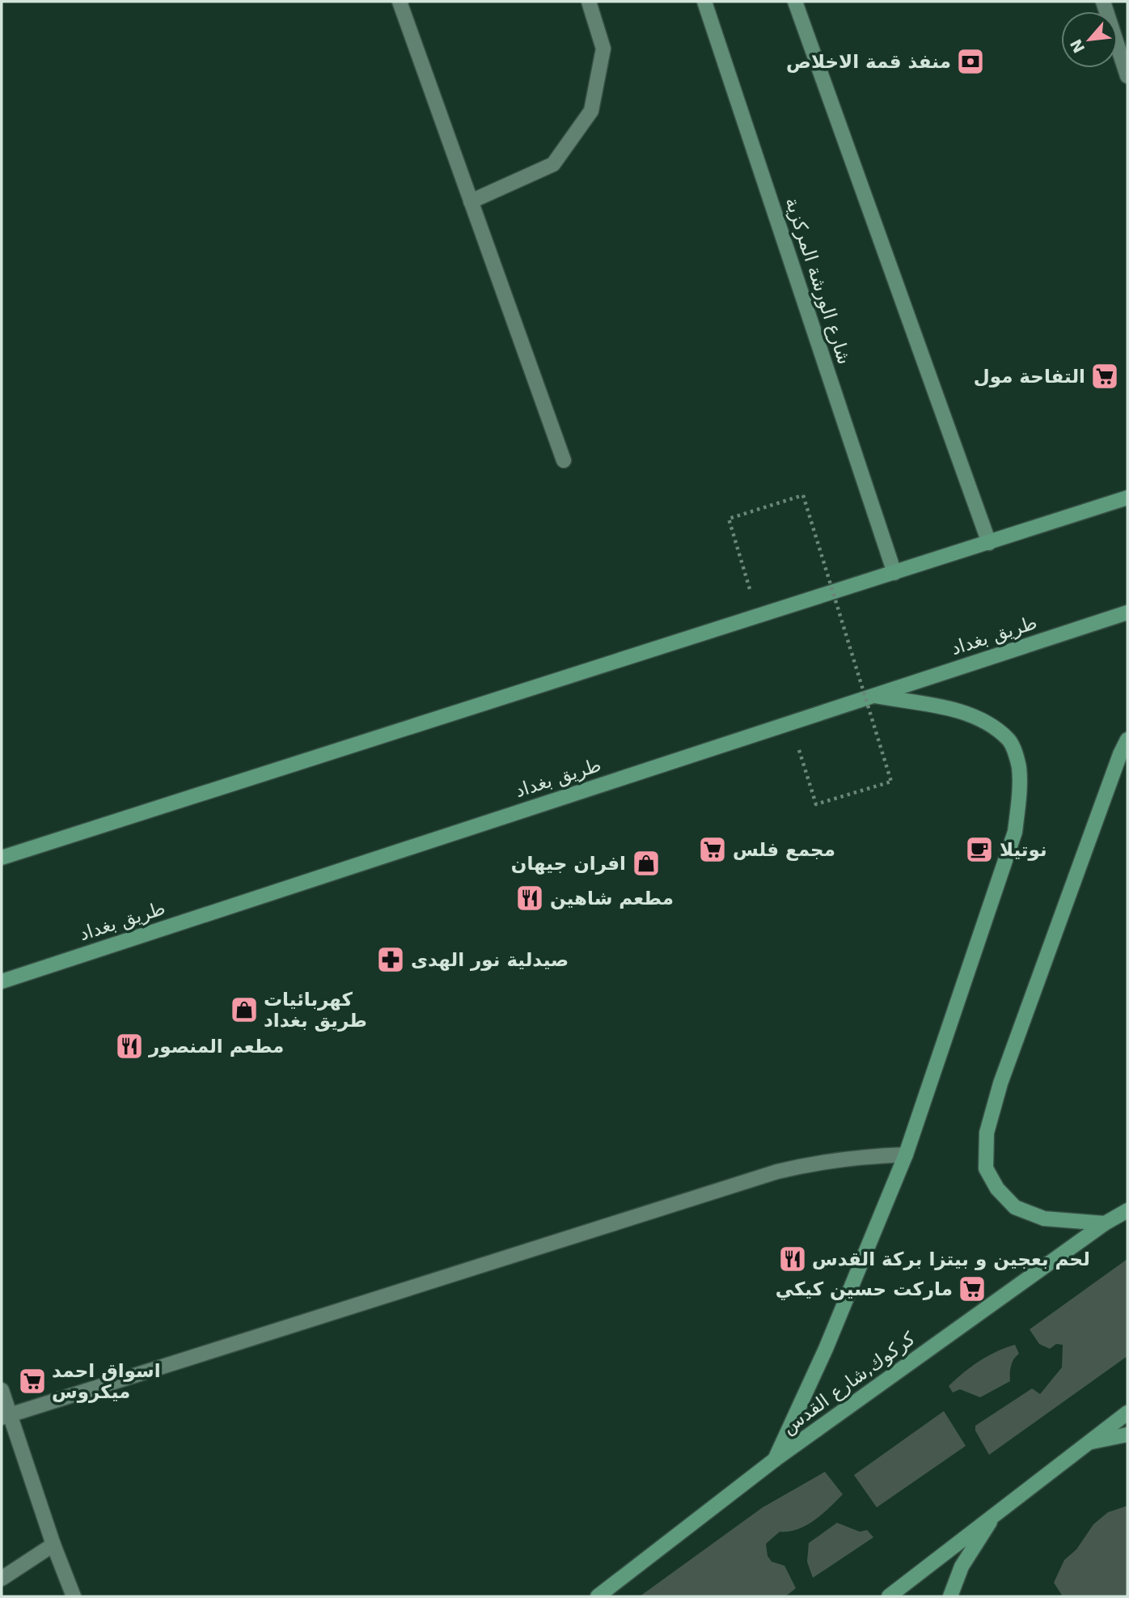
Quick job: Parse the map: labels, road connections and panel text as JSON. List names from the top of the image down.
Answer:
{
  "streets": {
    "main road": ["شارع الورشة المركزية", "طريق بغداد", "كركوك,شارع القدس"]
  },
  "places": {
    "bank": ["منفذ قمة الاخلاص"],
    "supermarket": [
      "التفاحة مول",
      "مجمع فلس",
      "ماركت حسين كيكي",
      "اسواق احمد ميكروس"
    ],
    "cafe": ["نوتيلا"],
    "shop": ["افران جيهان", "كهربائيات طريق بغداد"],
    "restaurant": ["مطعم شاهين", "مطعم المنصور", "لحم بعجين و بيتزا بركة القدس"],
    "pharmacy": ["صيدلية نور الهدى"]
  },
  "north": "bottom left"
}
